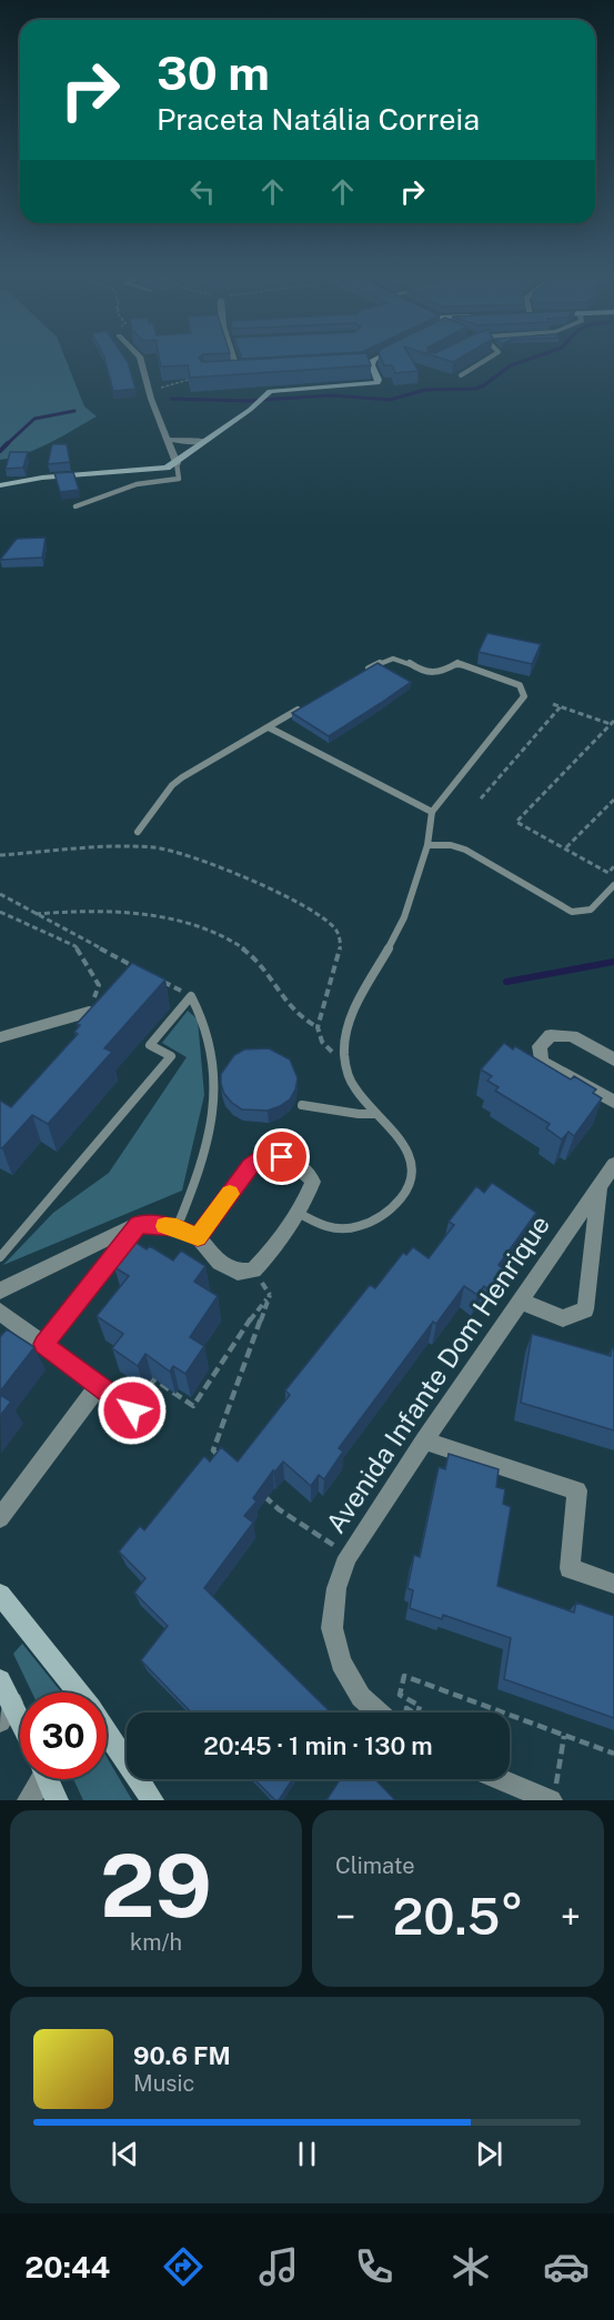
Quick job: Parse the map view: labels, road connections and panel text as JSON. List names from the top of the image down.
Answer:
{
  "streets": {
    "street": ["Avenida Infante Dom Henrique"]
  },
  "page": {
    "turn": ["30 m", "Praceta Natália Correia"],
    "limit": "30",
    "trip": "20:45 · 1 min · 130 m",
    "tile": [
      ["29", "km/h"],
      "Climate"
    ],
    "heat": ["−", "20.5°", "+"],
    "song": ["90.6 FM", "Music"],
    "tabs": "20:44"
  }
}
